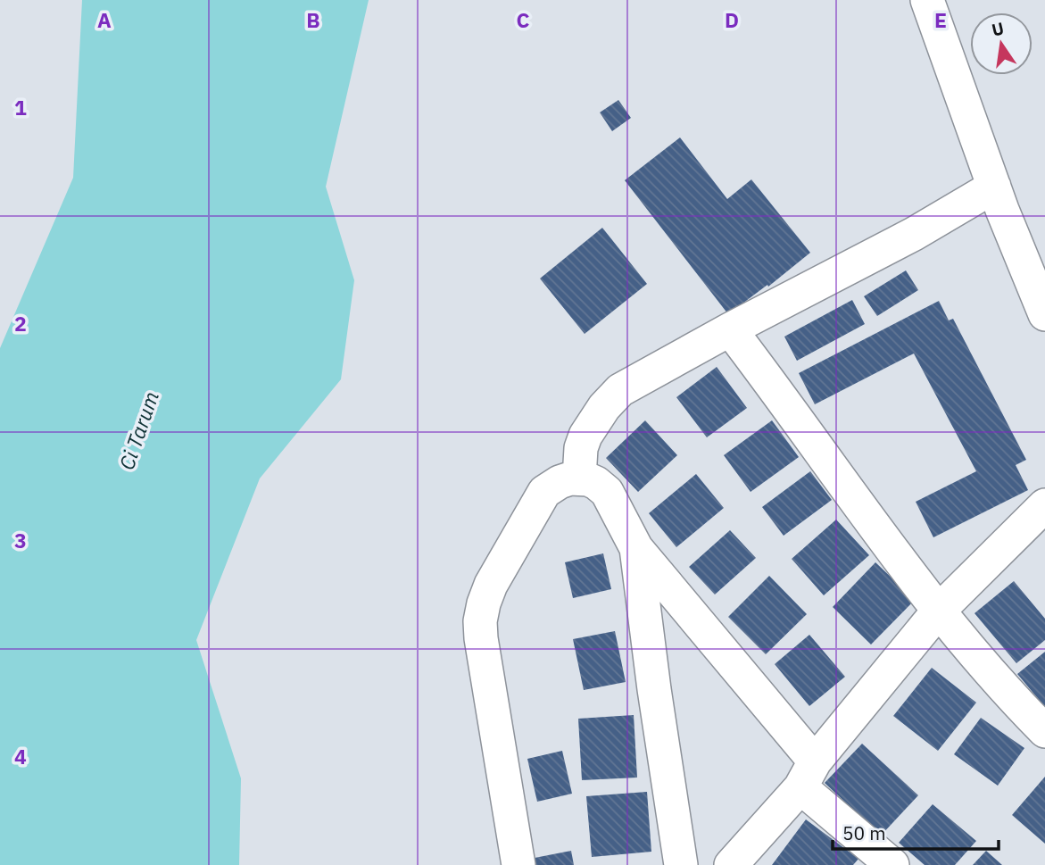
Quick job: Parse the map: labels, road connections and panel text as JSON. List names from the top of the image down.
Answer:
{
  "water": ["Ci Tarum"],
  "scale_bar": "50 m",
  "north": "top",
  "grid": {
    "columns": [
      "A",
      "B",
      "C",
      "D",
      "E"
    ],
    "rows": [
      "1",
      "2",
      "3",
      "4"
    ]
  }
}
